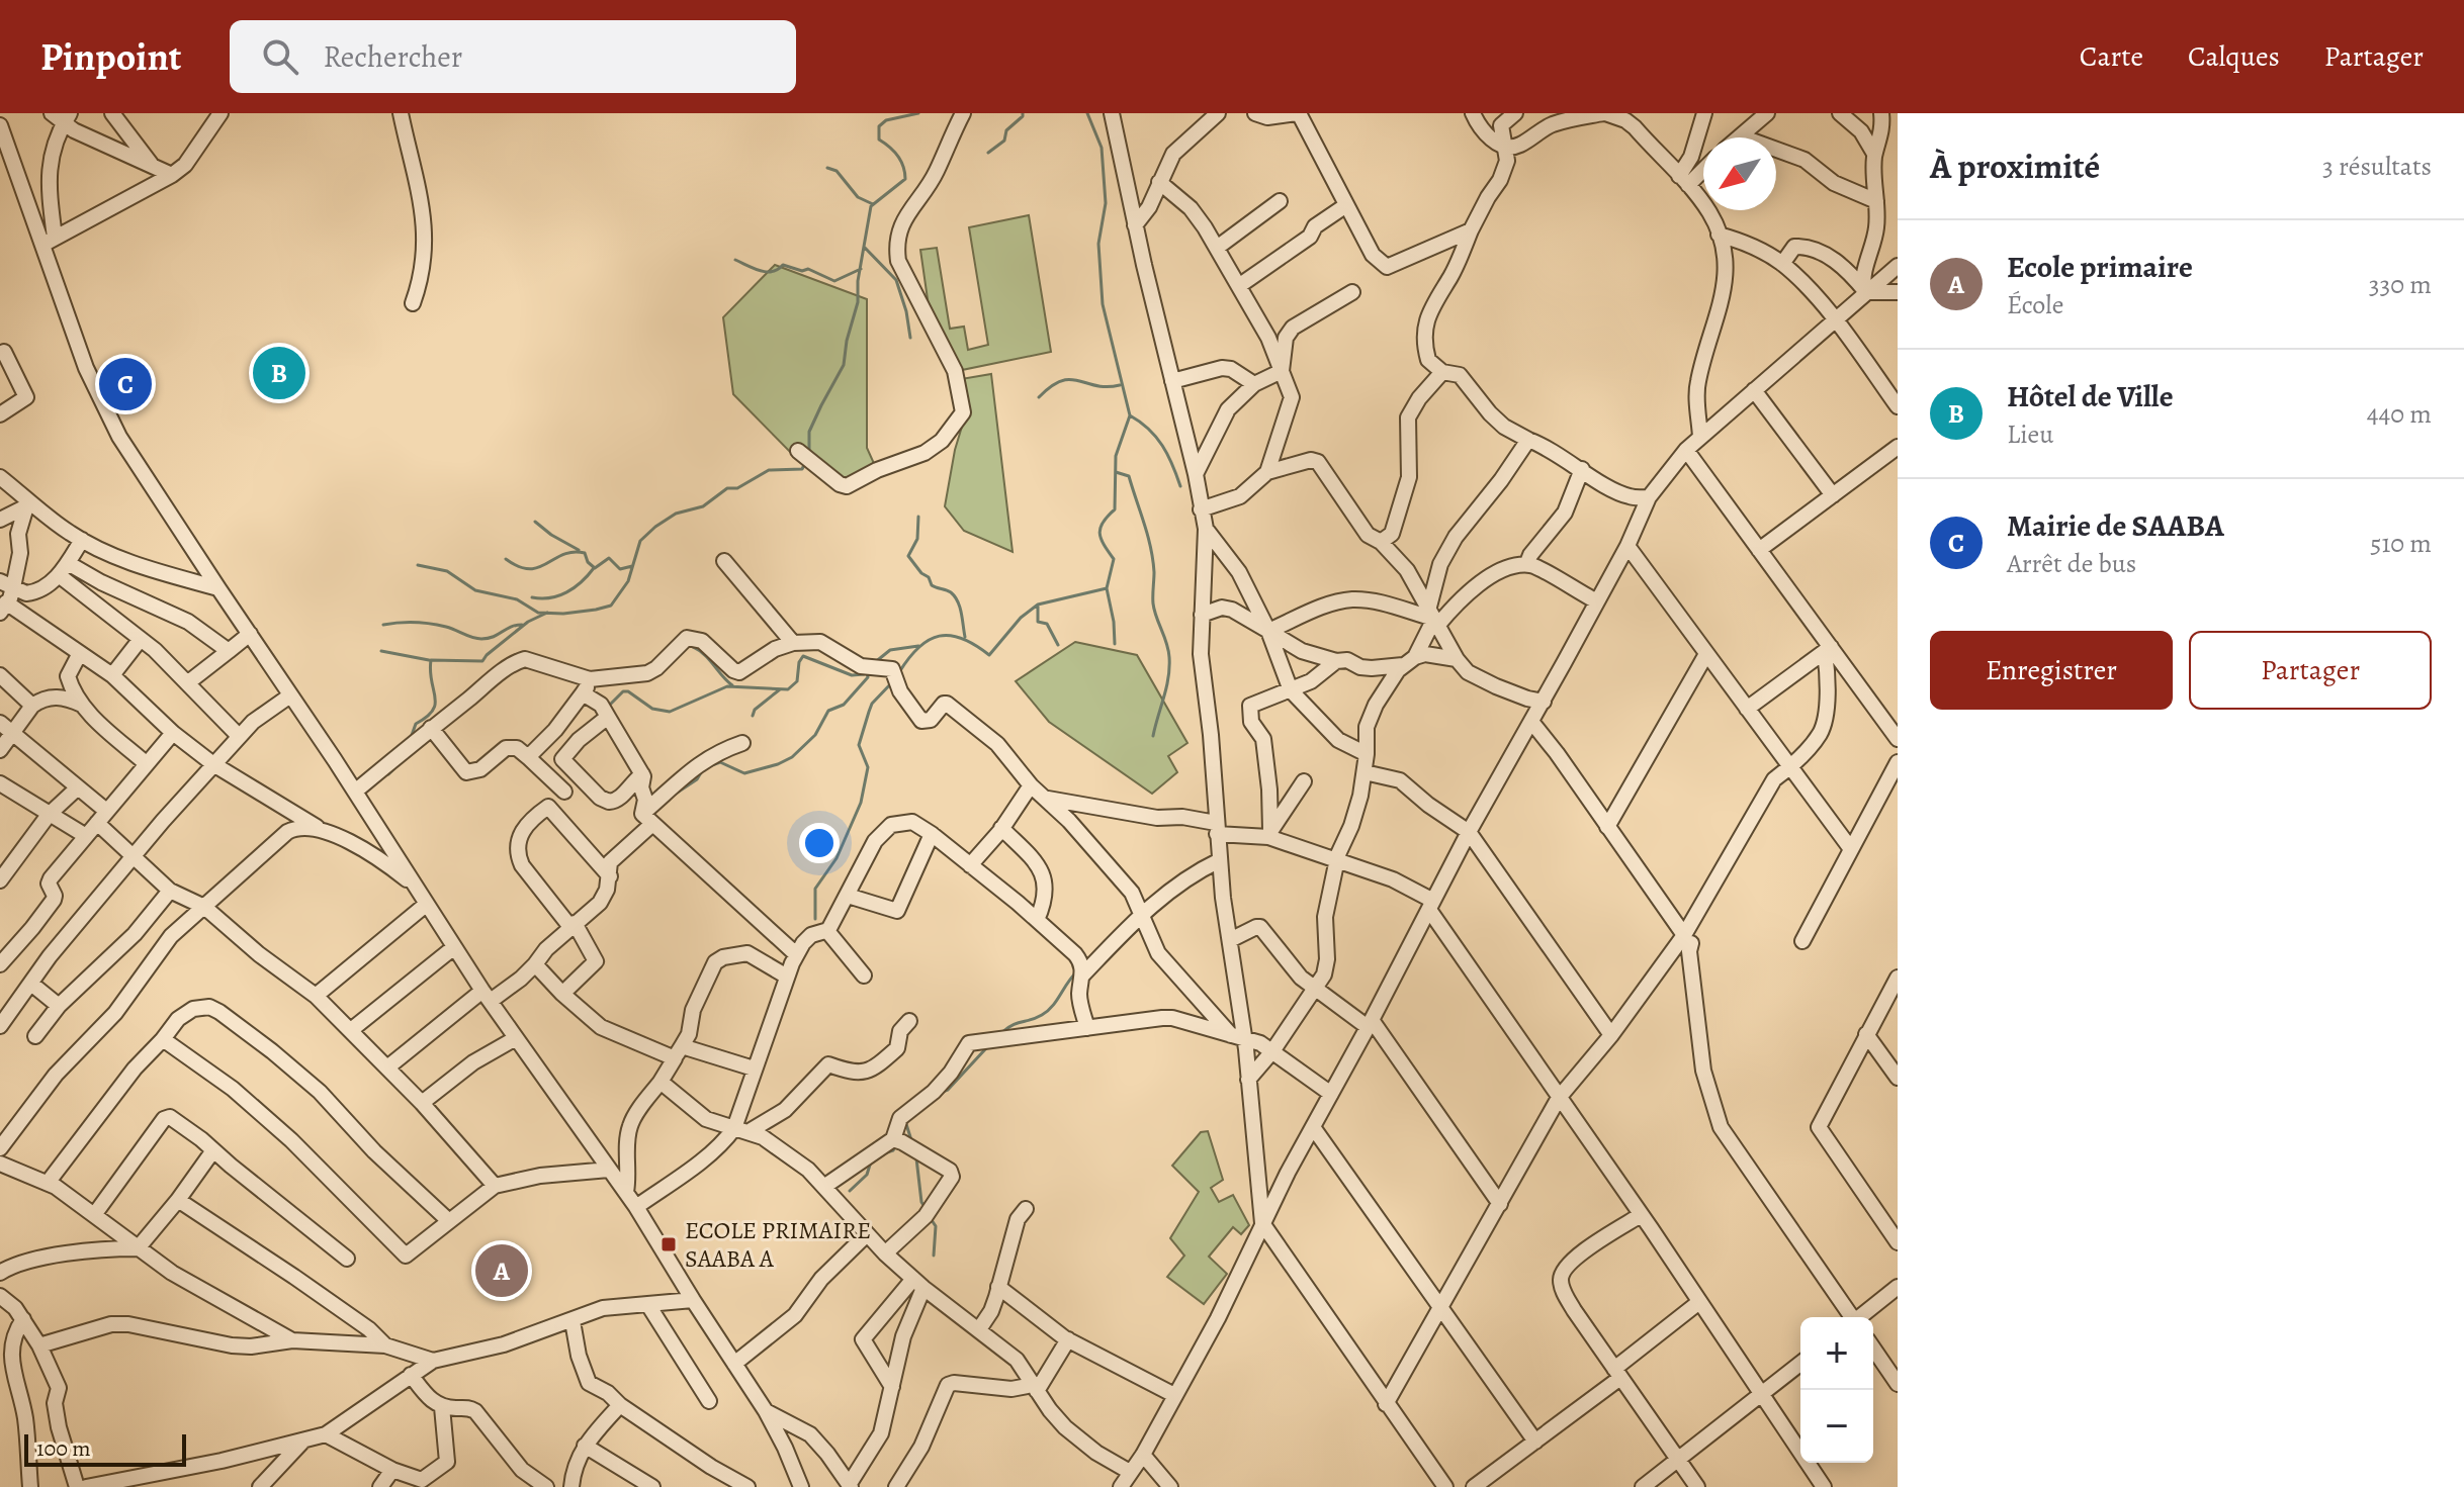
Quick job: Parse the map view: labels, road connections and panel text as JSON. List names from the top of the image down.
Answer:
{
  "places": {
    "transit": ["ECOLE PRIMAIRE SAABA A"]
  },
  "scale_bar": "100 m",
  "north": "bottom left",
  "page": {
    "header": "Pinpoint",
    "search": "Rechercher",
    "nav": ["Carte", "Calques", "Partager"],
    "heading": ["À proximité", "3 résultats"],
    "list": [
      {
        "mark": "A",
        "name": "Ecole primaire",
        "note": "École",
        "value": "330 m"
      },
      {
        "mark": "B",
        "name": "Hôtel de Ville",
        "note": "Lieu",
        "value": "440 m"
      },
      {
        "mark": "C",
        "name": "Mairie de SAABA",
        "note": "Arrêt de bus",
        "value": "510 m"
      }
    ],
    "pins": ["B", "C", "A"],
    "buttons": ["Enregistrer", "Partager"],
    "map_buttons": ["+", "−"],
    "scale": "100 m"
  }
}
